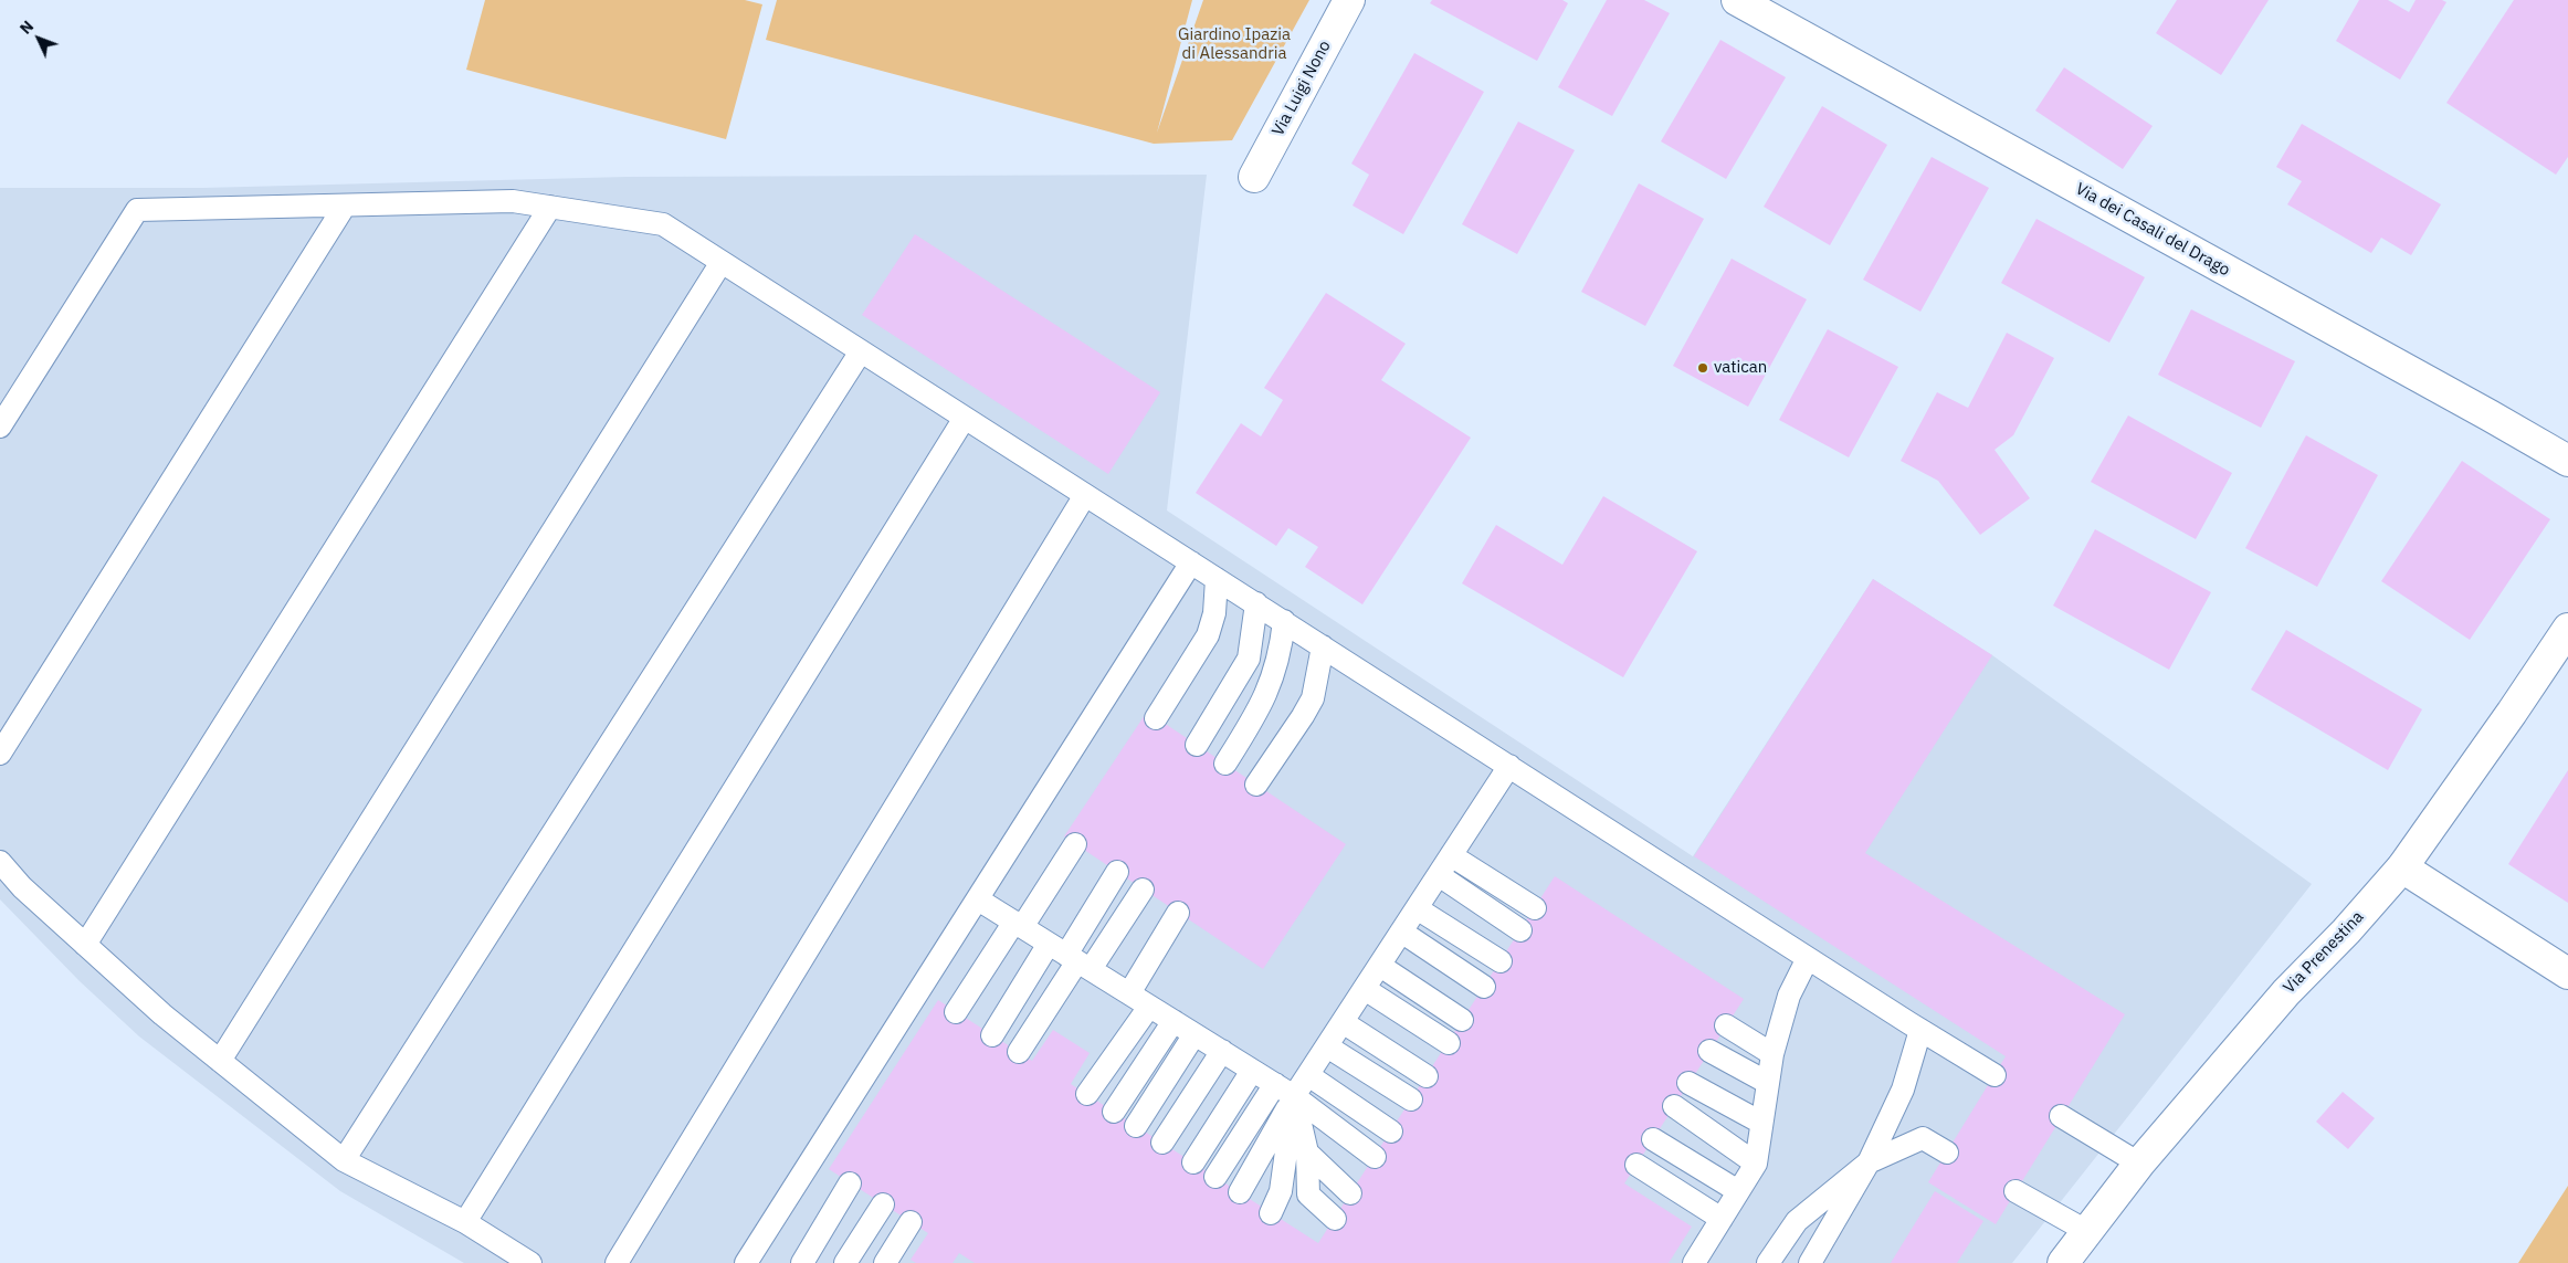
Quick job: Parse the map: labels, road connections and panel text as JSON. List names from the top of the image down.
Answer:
{
  "streets": {
    "street": ["Via Luigi Nono", "Via dei Casali del Drago", "Via Prenestina"]
  },
  "parks": ["Giardino Ipazia di Alessandria"],
  "places": ["vatican"],
  "north": "top left"
}
